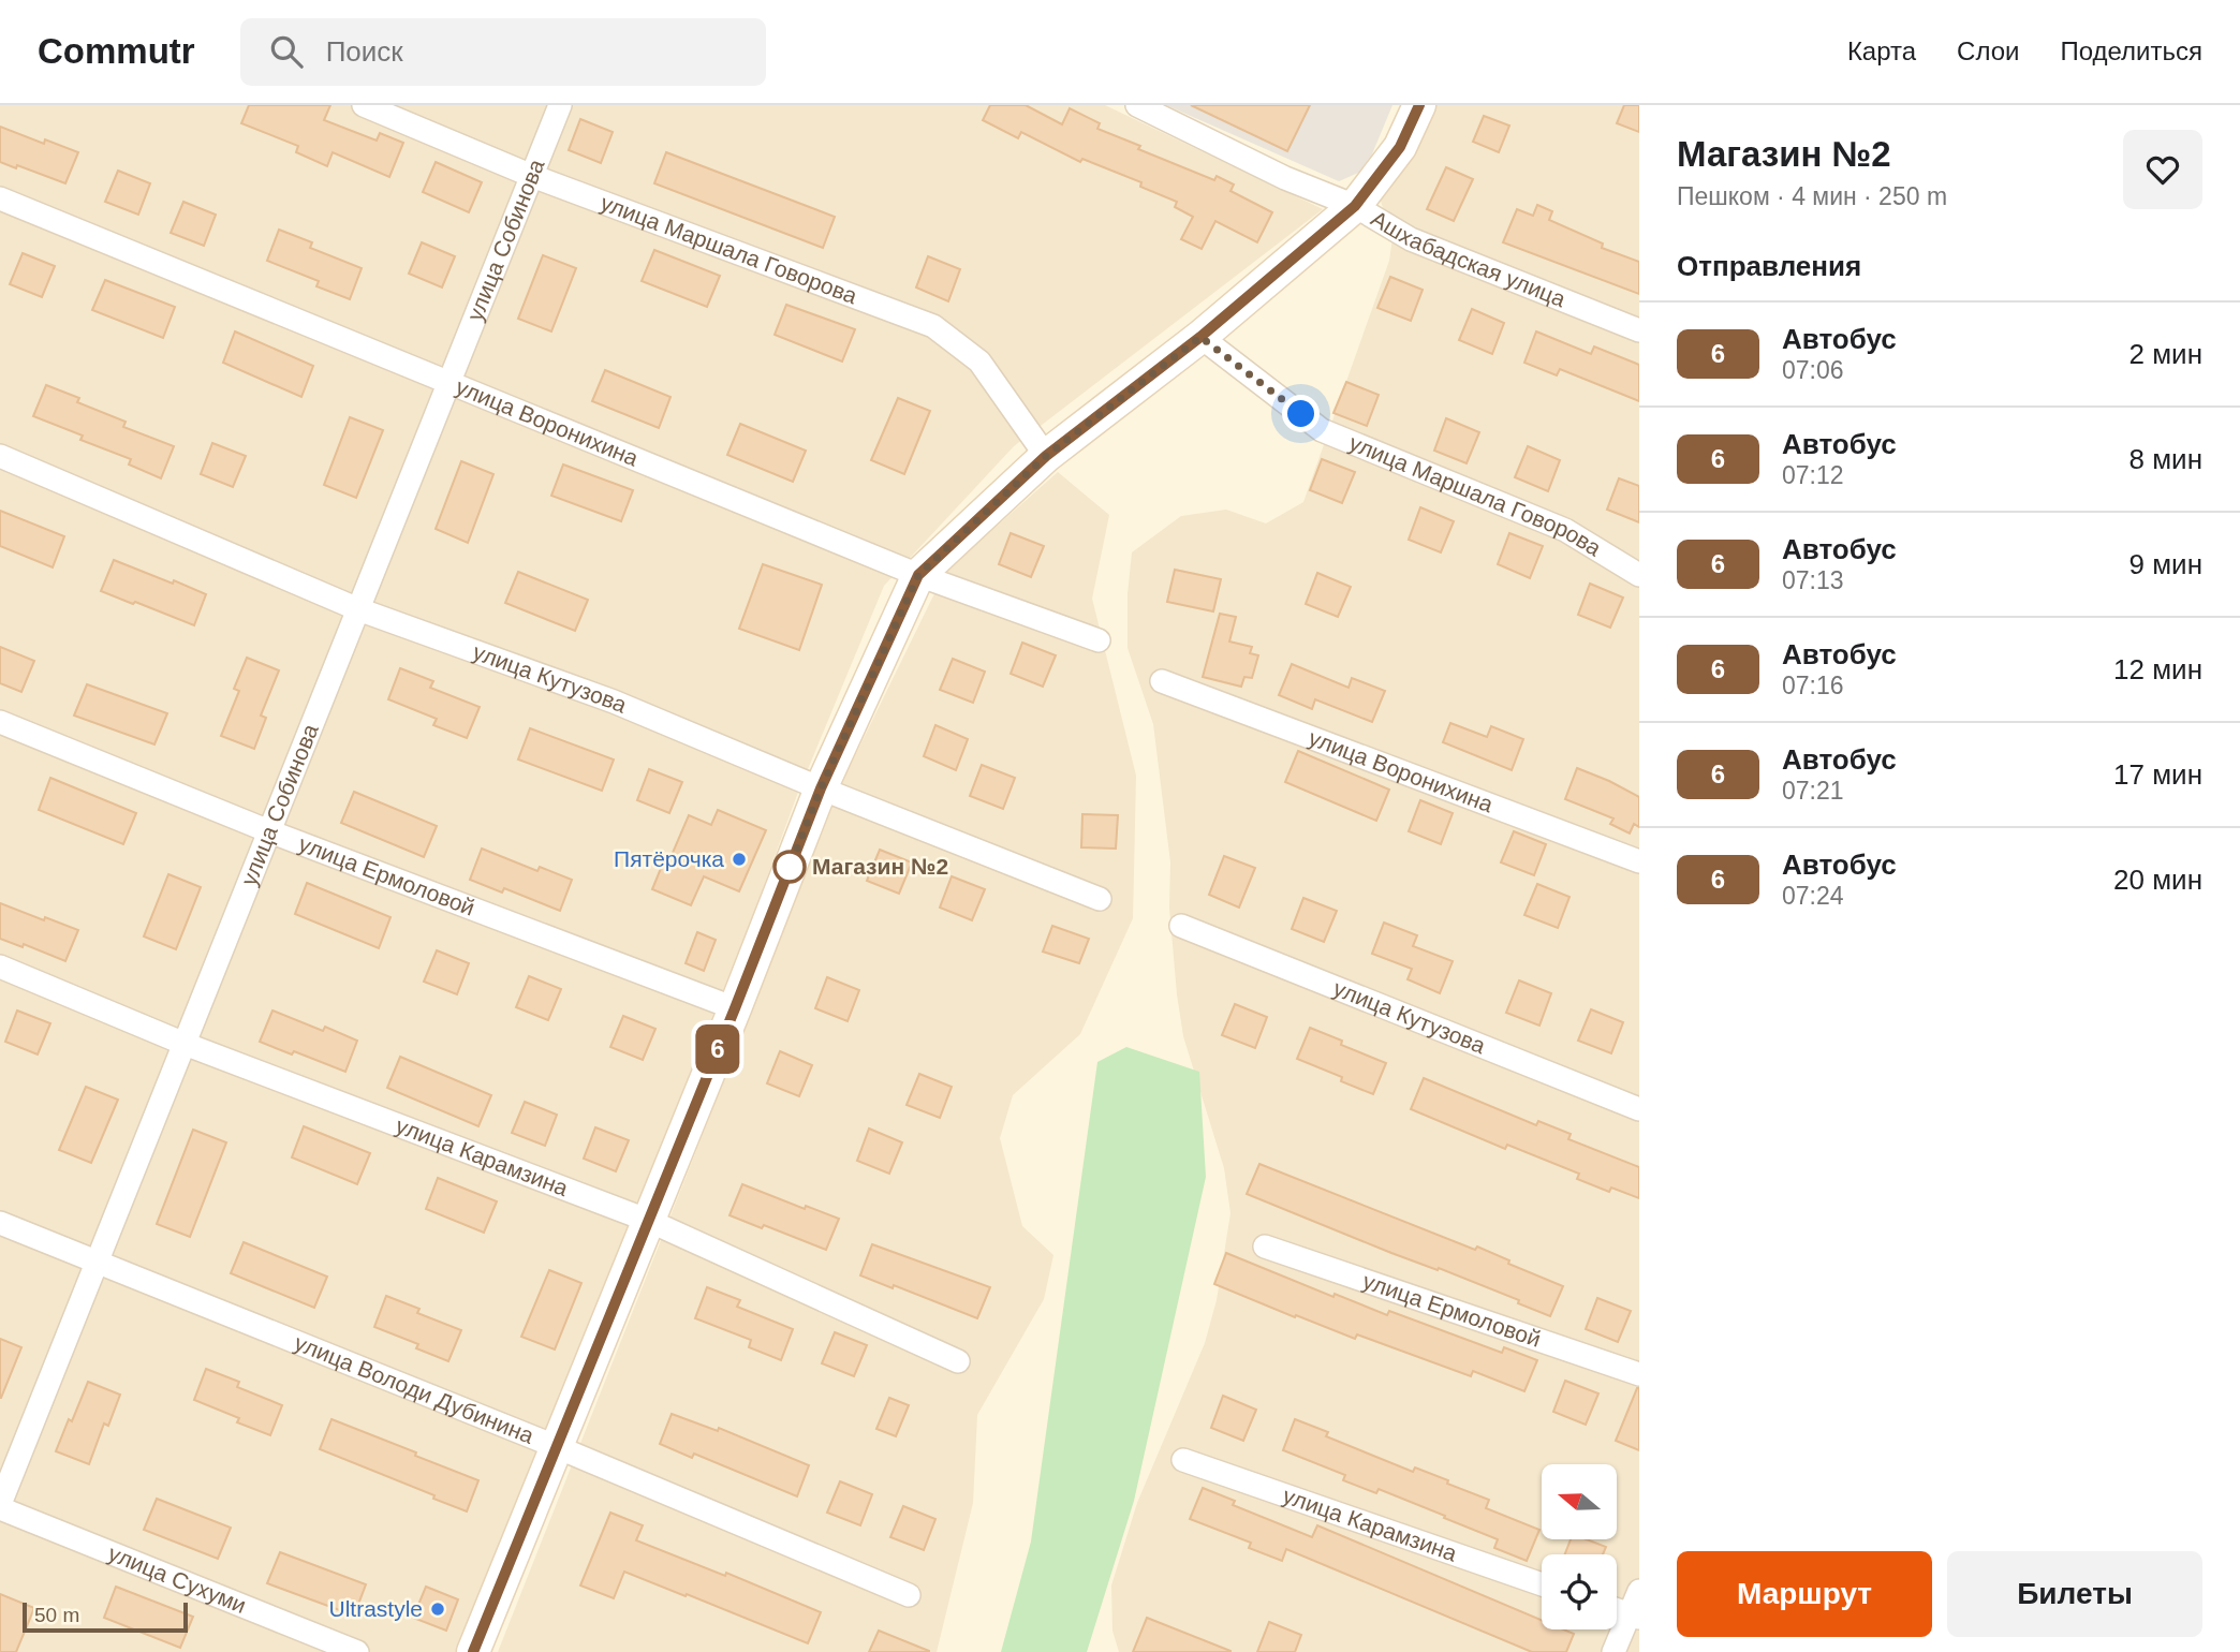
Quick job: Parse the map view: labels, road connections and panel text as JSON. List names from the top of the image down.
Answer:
{
  "streets": {
    "street": [
      "улица Собинова",
      "улица Маршала Говорова",
      "Ашхабадская улица",
      "улица Воронихина",
      "улица Кутузова",
      "улица Ермоловой",
      "улица Карамзина",
      "улица Володи Дубинина",
      "улица Сухуми"
    ]
  },
  "crossings": [
    ["улица Собинова", "улица Маршала Говорова"],
    ["улица Собинова", "улица Воронихина"],
    ["улица Собинова", "улица Кутузова"],
    ["улица Собинова", "улица Ермоловой"],
    ["улица Собинова", "улица Карамзина"],
    ["улица Собинова", "улица Володи Дубинина"],
    ["улица Собинова", "улица Сухуми"]
  ],
  "places": ["Пятёрочка", "Магазин №2", "Ultrastyle"],
  "lines": ["bus line 6"],
  "scale_bar": "50 m",
  "north": "left",
  "page": {
    "header": "Commutr",
    "search": "Поиск",
    "nav": ["Карта", "Слои", "Поделиться"],
    "on_map": "6",
    "heading": [
      ["Магазин №2", "Пешком · 4 мин · 250 m"],
      "Отправления"
    ],
    "list": [
      {
        "mark": "6",
        "name": "Автобус",
        "note": "07:06",
        "value": "2 мин"
      },
      {
        "mark": "6",
        "name": "Автобус",
        "note": "07:12",
        "value": "8 мин"
      },
      {
        "mark": "6",
        "name": "Автобус",
        "note": "07:13",
        "value": "9 мин"
      },
      {
        "mark": "6",
        "name": "Автобус",
        "note": "07:16",
        "value": "12 мин"
      },
      {
        "mark": "6",
        "name": "Автобус",
        "note": "07:21",
        "value": "17 мин"
      },
      {
        "mark": "6",
        "name": "Автобус",
        "note": "07:24",
        "value": "20 мин"
      }
    ],
    "buttons": ["Маршрут", "Билеты"],
    "scale": "50 m"
  }
}
